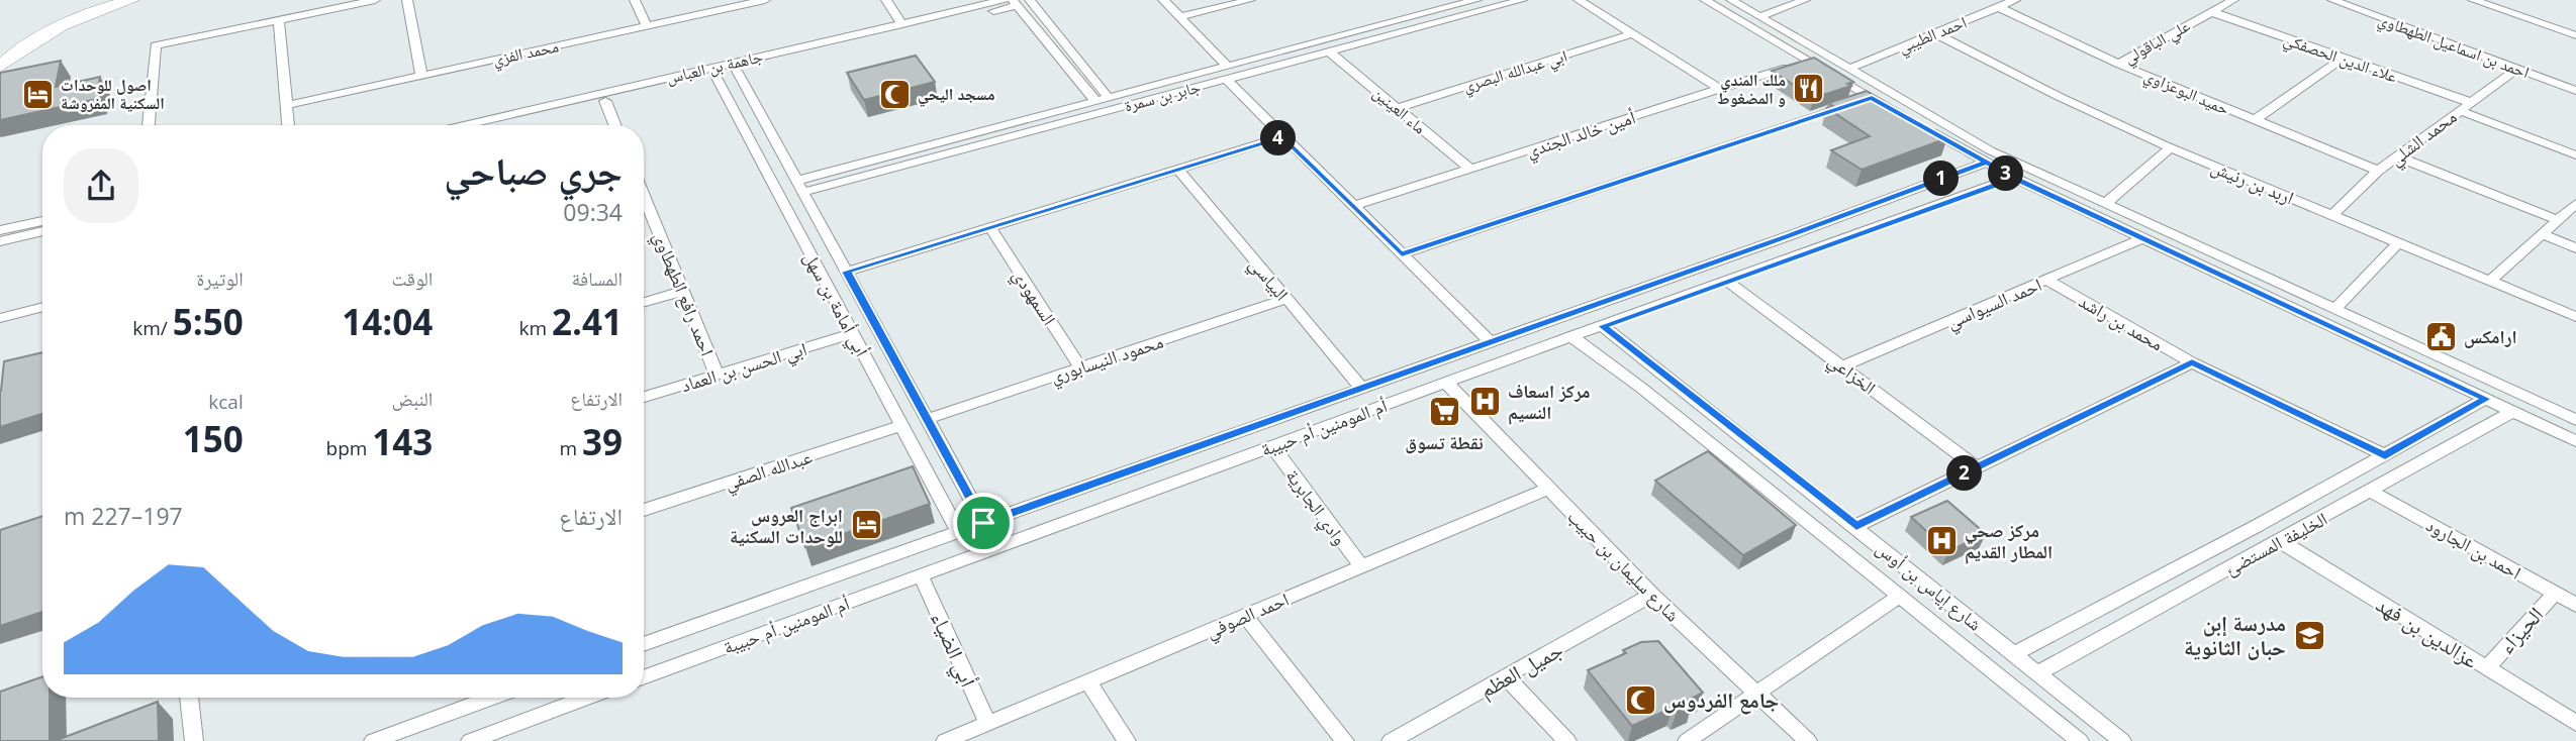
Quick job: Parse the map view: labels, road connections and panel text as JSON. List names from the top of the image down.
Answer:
{
  "streets": {
    "street": [
      "احمد الطيبي",
      "علي الباقولي",
      "احمد بن اسماعيل الطهطاوي",
      "محمد الفزي",
      "علاء الدين الحصفكي",
      "جاهمة بن العباس",
      "ابي عبدالله البصري",
      "حميد البوعزاوي",
      "جابر بن سمرة",
      "ماء العينين",
      "أمين خالد الجندي",
      "محمد الشلي",
      "اربد بن رنيش",
      "البياسي",
      "احمد رافع الطهطاوي",
      "السمهودي",
      "احمد السيواسي",
      "أبي أمامة بن سهل",
      "محمد بن راشد",
      "محمود النيسابوري",
      "ابي الحسن بن العماد",
      "الخزاعي",
      "أم المومنين أم حبيبة",
      "عبدالله الصفي",
      "وادي الجابرية",
      "الخليفة المستضئ",
      "احمد بن الجارود",
      "شارع سليمان بن حبيب",
      "شارع إياس بن أوس",
      "احمد الصوفي",
      "الحيزاء",
      "عزالدين بن فهد",
      "أبي الضياء",
      "جميل العظم"
    ]
  },
  "crossings": [
    ["احمد الطيبي", "حميد البوعزاوي"],
    ["احمد الطيبي", "اربد بن رنيش"],
    ["علي الباقولي", "علاء الدين الحصفكي"],
    ["علي الباقولي", "حميد البوعزاوي"],
    ["احمد بن اسماعيل الطهطاوي", "محمد الشلي"],
    ["علاء الدين الحصفكي", "محمد الشلي"],
    ["جاهمة بن العباس", "أبي أمامة بن سهل"],
    ["ابي عبدالله البصري", "ماء العينين"],
    ["حميد البوعزاوي", "محمد الشلي"],
    ["جابر بن سمرة", "ماء العينين"],
    ["جابر بن سمرة", "أبي أمامة بن سهل"],
    ["ماء العينين", "أمين خالد الجندي"],
    ["محمد الشلي", "اربد بن رنيش"],
    ["البياسي", "محمود النيسابوري"],
    ["البياسي", "أم المومنين أم حبيبة"],
    ["احمد رافع الطهطاوي", "ابي الحسن بن العماد"],
    ["السمهودي", "محمود النيسابوري"],
    ["احمد السيواسي", "محمد بن راشد"],
    ["احمد السيواسي", "الخزاعي"],
    ["أبي أمامة بن سهل", "محمود النيسابوري"],
    ["أبي أمامة بن سهل", "ابي الحسن بن العماد"],
    ["أبي أمامة بن سهل", "أم المومنين أم حبيبة"],
    ["أبي أمامة بن سهل", "عبدالله الصفي"],
    ["محمد بن راشد", "الخليفة المستضئ"],
    ["الخزاعي", "أم المومنين أم حبيبة"],
    ["أم المومنين أم حبيبة", "وادي الجابرية"],
    ["أم المومنين أم حبيبة", "شارع سليمان بن حبيب"],
    ["أم المومنين أم حبيبة", "شارع إياس بن أوس"],
    ["أم المومنين أم حبيبة", "أبي الضياء"],
    ["وادي الجابرية", "احمد الصوفي"],
    ["الخليفة المستضئ", "احمد بن الجارود"],
    ["الخليفة المستضئ", "شارع إياس بن أوس"],
    ["الخليفة المستضئ", "عزالدين بن فهد"],
    ["احمد بن الجارود", "الحيزاء"],
    ["شارع سليمان بن حبيب", "احمد الصوفي"],
    ["شارع سليمان بن حبيب", "جميل العظم"],
    ["احمد الصوفي", "أبي الضياء"],
    ["الحيزاء", "عزالدين بن فهد"]
  ],
  "places": {
    "restaurant": ["ملك المندي و المضغوط"],
    "hotel": ["اصول للوحدات السكنية المفروشة", "ابراج العروس للوحدات السكنية"],
    "mosque": ["مسجد اليحي", "جامع الفردوس"],
    "public building": ["ارامكس"],
    "hospital": ["مركز اسعاف النسيم", "مركز صحي المطار القديم"],
    "supermarket": ["نقطة تسوق"],
    "school or university": ["مدرسة إبن حبان الثانوية"]
  },
  "page": {
    "pins": [
      "4",
      "3",
      "1",
      "2"
    ],
    "heading": ["جري صباحي", "09:34"],
    "stats": [
      ["المسافة", "2.41 km"],
      ["الوقت", "14:04"],
      ["الوتيرة", "5:50 /km"],
      ["الارتفاع", "39 m"],
      ["النبض", "143 bpm"],
      ["kcal", "150"]
    ],
    "chart": ["الارتفاع", "197–227 m"]
  }
}
